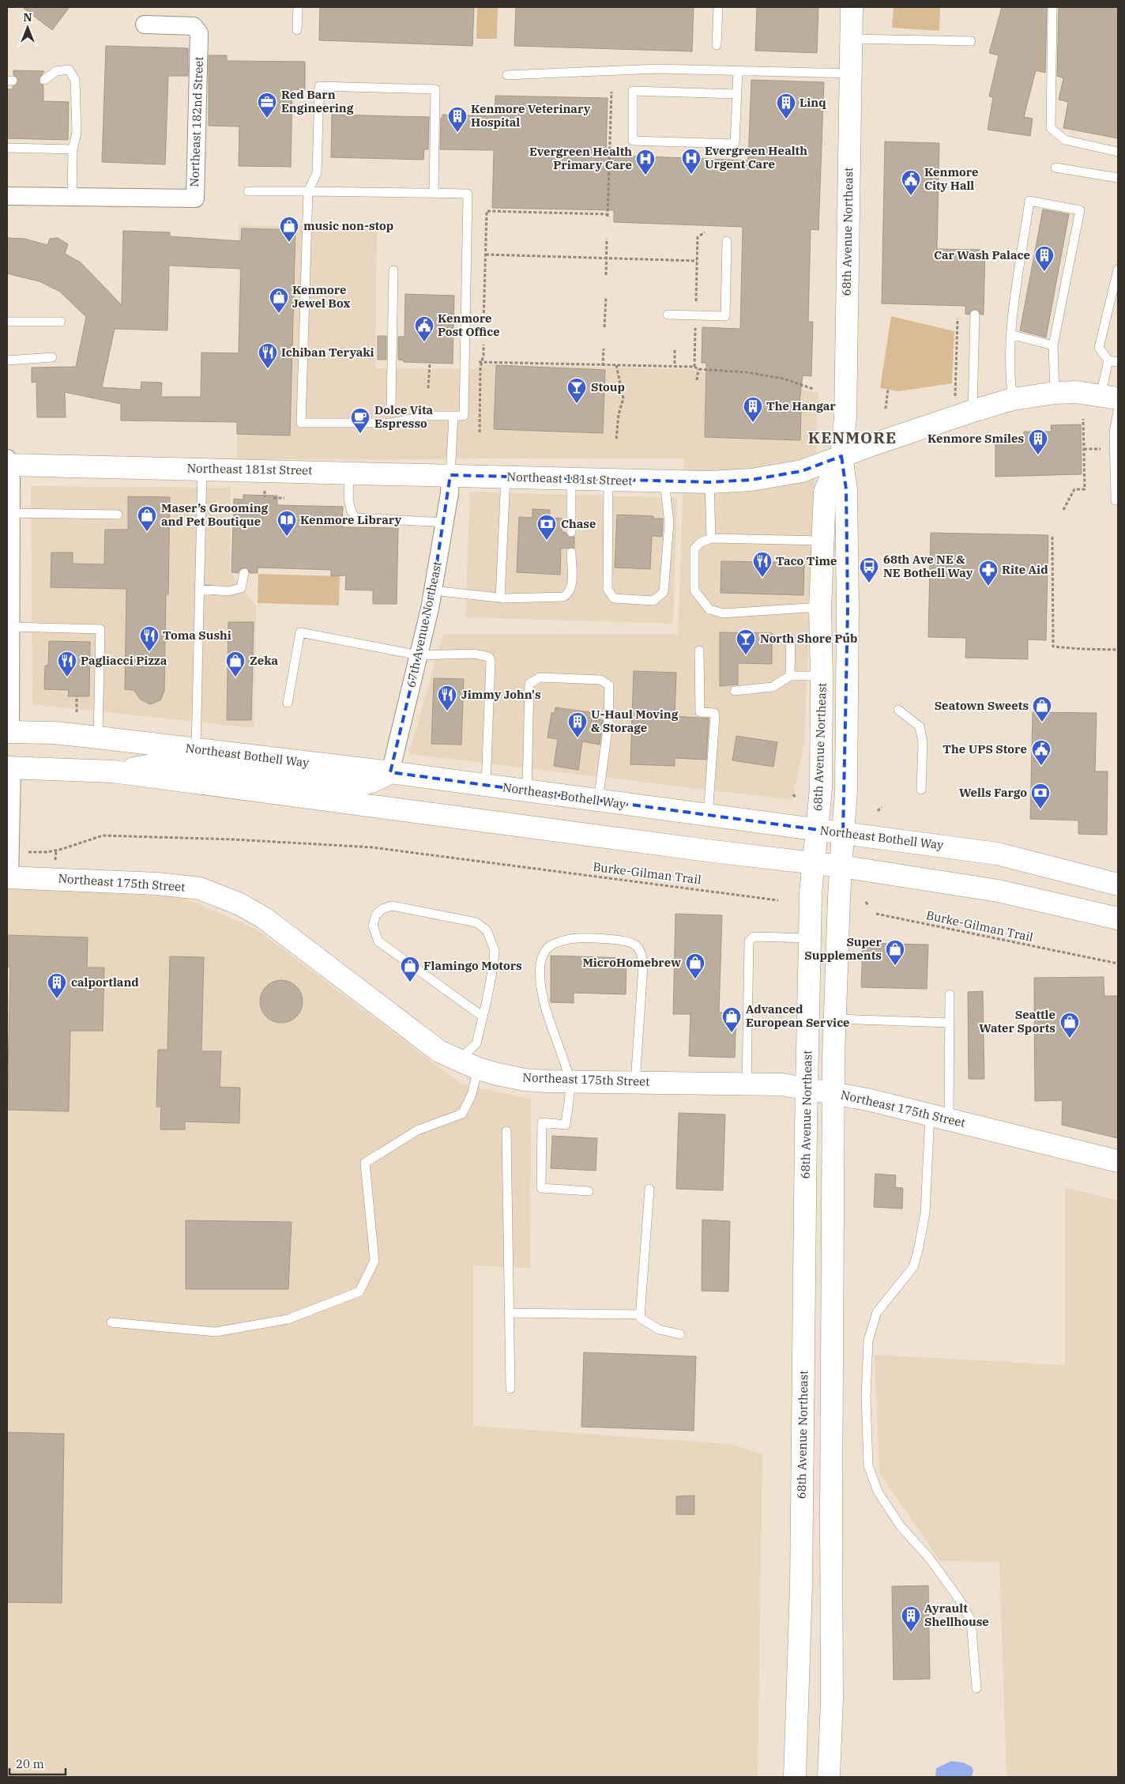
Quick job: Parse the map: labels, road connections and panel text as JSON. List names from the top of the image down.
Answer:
{
  "streets": {
    "main road": [
      "68th Avenue Northeast",
      "Northeast 181st Street",
      "Northeast Bothell Way",
      "Northeast 175th Street"
    ],
    "street": ["Northeast 182nd Street", "67th Avenue Northeast"],
    "path": ["Burke-Gilman Trail"]
  },
  "crossings": [
    ["68th Avenue Northeast", "Northeast 181st Street"],
    ["68th Avenue Northeast", "Northeast Bothell Way"],
    ["68th Avenue Northeast", "Northeast 175th Street"],
    ["Northeast 181st Street", "67th Avenue Northeast"],
    ["67th Avenue Northeast", "Northeast Bothell Way"]
  ],
  "districts": ["KENMORE"],
  "places": {
    "office": ["Red Barn Engineering"],
    "building": [
      "Linq",
      "Kenmore Veterinary Hospital",
      "Car Wash Palace",
      "The Hangar",
      "Kenmore Smiles",
      "U-Haul Moving & Storage",
      "calportland",
      "Ayrault Shellhouse"
    ],
    "hospital": ["Evergreen Health Urgent Care", "Evergreen Health Primary Care"],
    "public building": ["Kenmore City Hall", "Kenmore Post Office", "The UPS Store"],
    "shop": [
      "music non-stop",
      "Kenmore Jewel Box",
      "Maser’s Grooming and Pet Boutique",
      "Zeka",
      "Seatown Sweets",
      "Super Supplements",
      "MicroHomebrew",
      "Flamingo Motors",
      "Advanced European Service",
      "Seattle Water Sports"
    ],
    "restaurant": [
      "Ichiban Teryaki",
      "Taco Time",
      "Toma Sushi",
      "Pagliacci Pizza",
      "Jimmy John's"
    ],
    "bar": ["Stoup", "North Shore Pub"],
    "cafe": ["Dolce Vita Espresso"],
    "library": ["Kenmore Library"],
    "bank": ["Chase", "Wells Fargo"],
    "bus stop": ["68th Ave NE & NE Bothell Way"],
    "pharmacy": ["Rite Aid"]
  },
  "scale_bar": "20 m",
  "north": "top"
}
